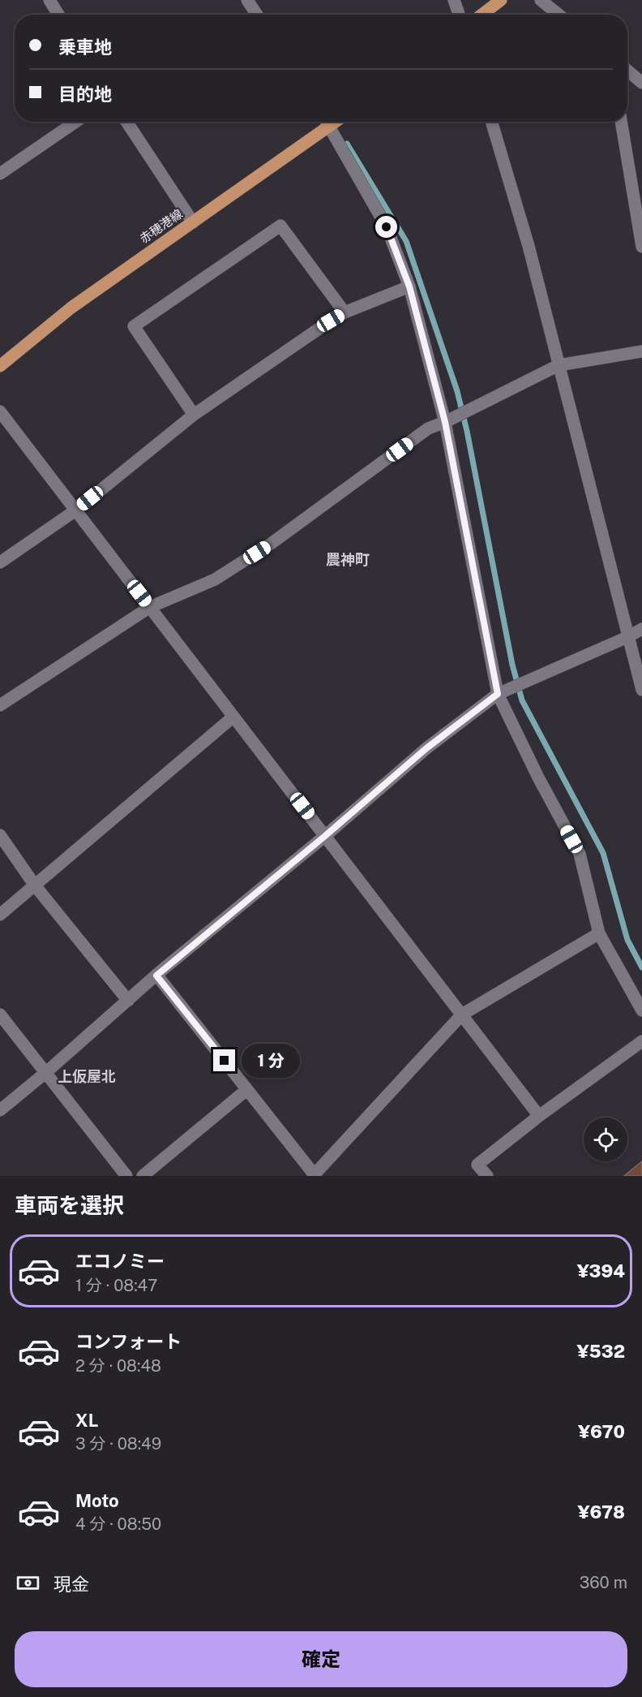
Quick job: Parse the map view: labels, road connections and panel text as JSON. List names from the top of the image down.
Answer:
{
  "streets": {
    "main road": ["赤穂港線"]
  },
  "districts": ["農神町", "上仮屋北"],
  "page": {
    "banner": ["乗車地", "目的地"],
    "bubble": "1 分",
    "heading": "車両を選択",
    "list": [
      {
        "name": "エコノミー",
        "note": "1 分 · 08:47",
        "value": "¥394"
      },
      {
        "name": "コンフォート",
        "note": "2 分 · 08:48",
        "value": "¥532"
      },
      {
        "name": "XL",
        "note": "3 分 · 08:49",
        "value": "¥670"
      },
      {
        "name": "Moto",
        "note": "4 分 · 08:50",
        "value": "¥678"
      }
    ],
    "pay": ["現金", "360 m"],
    "buttons": "確定"
  }
}
